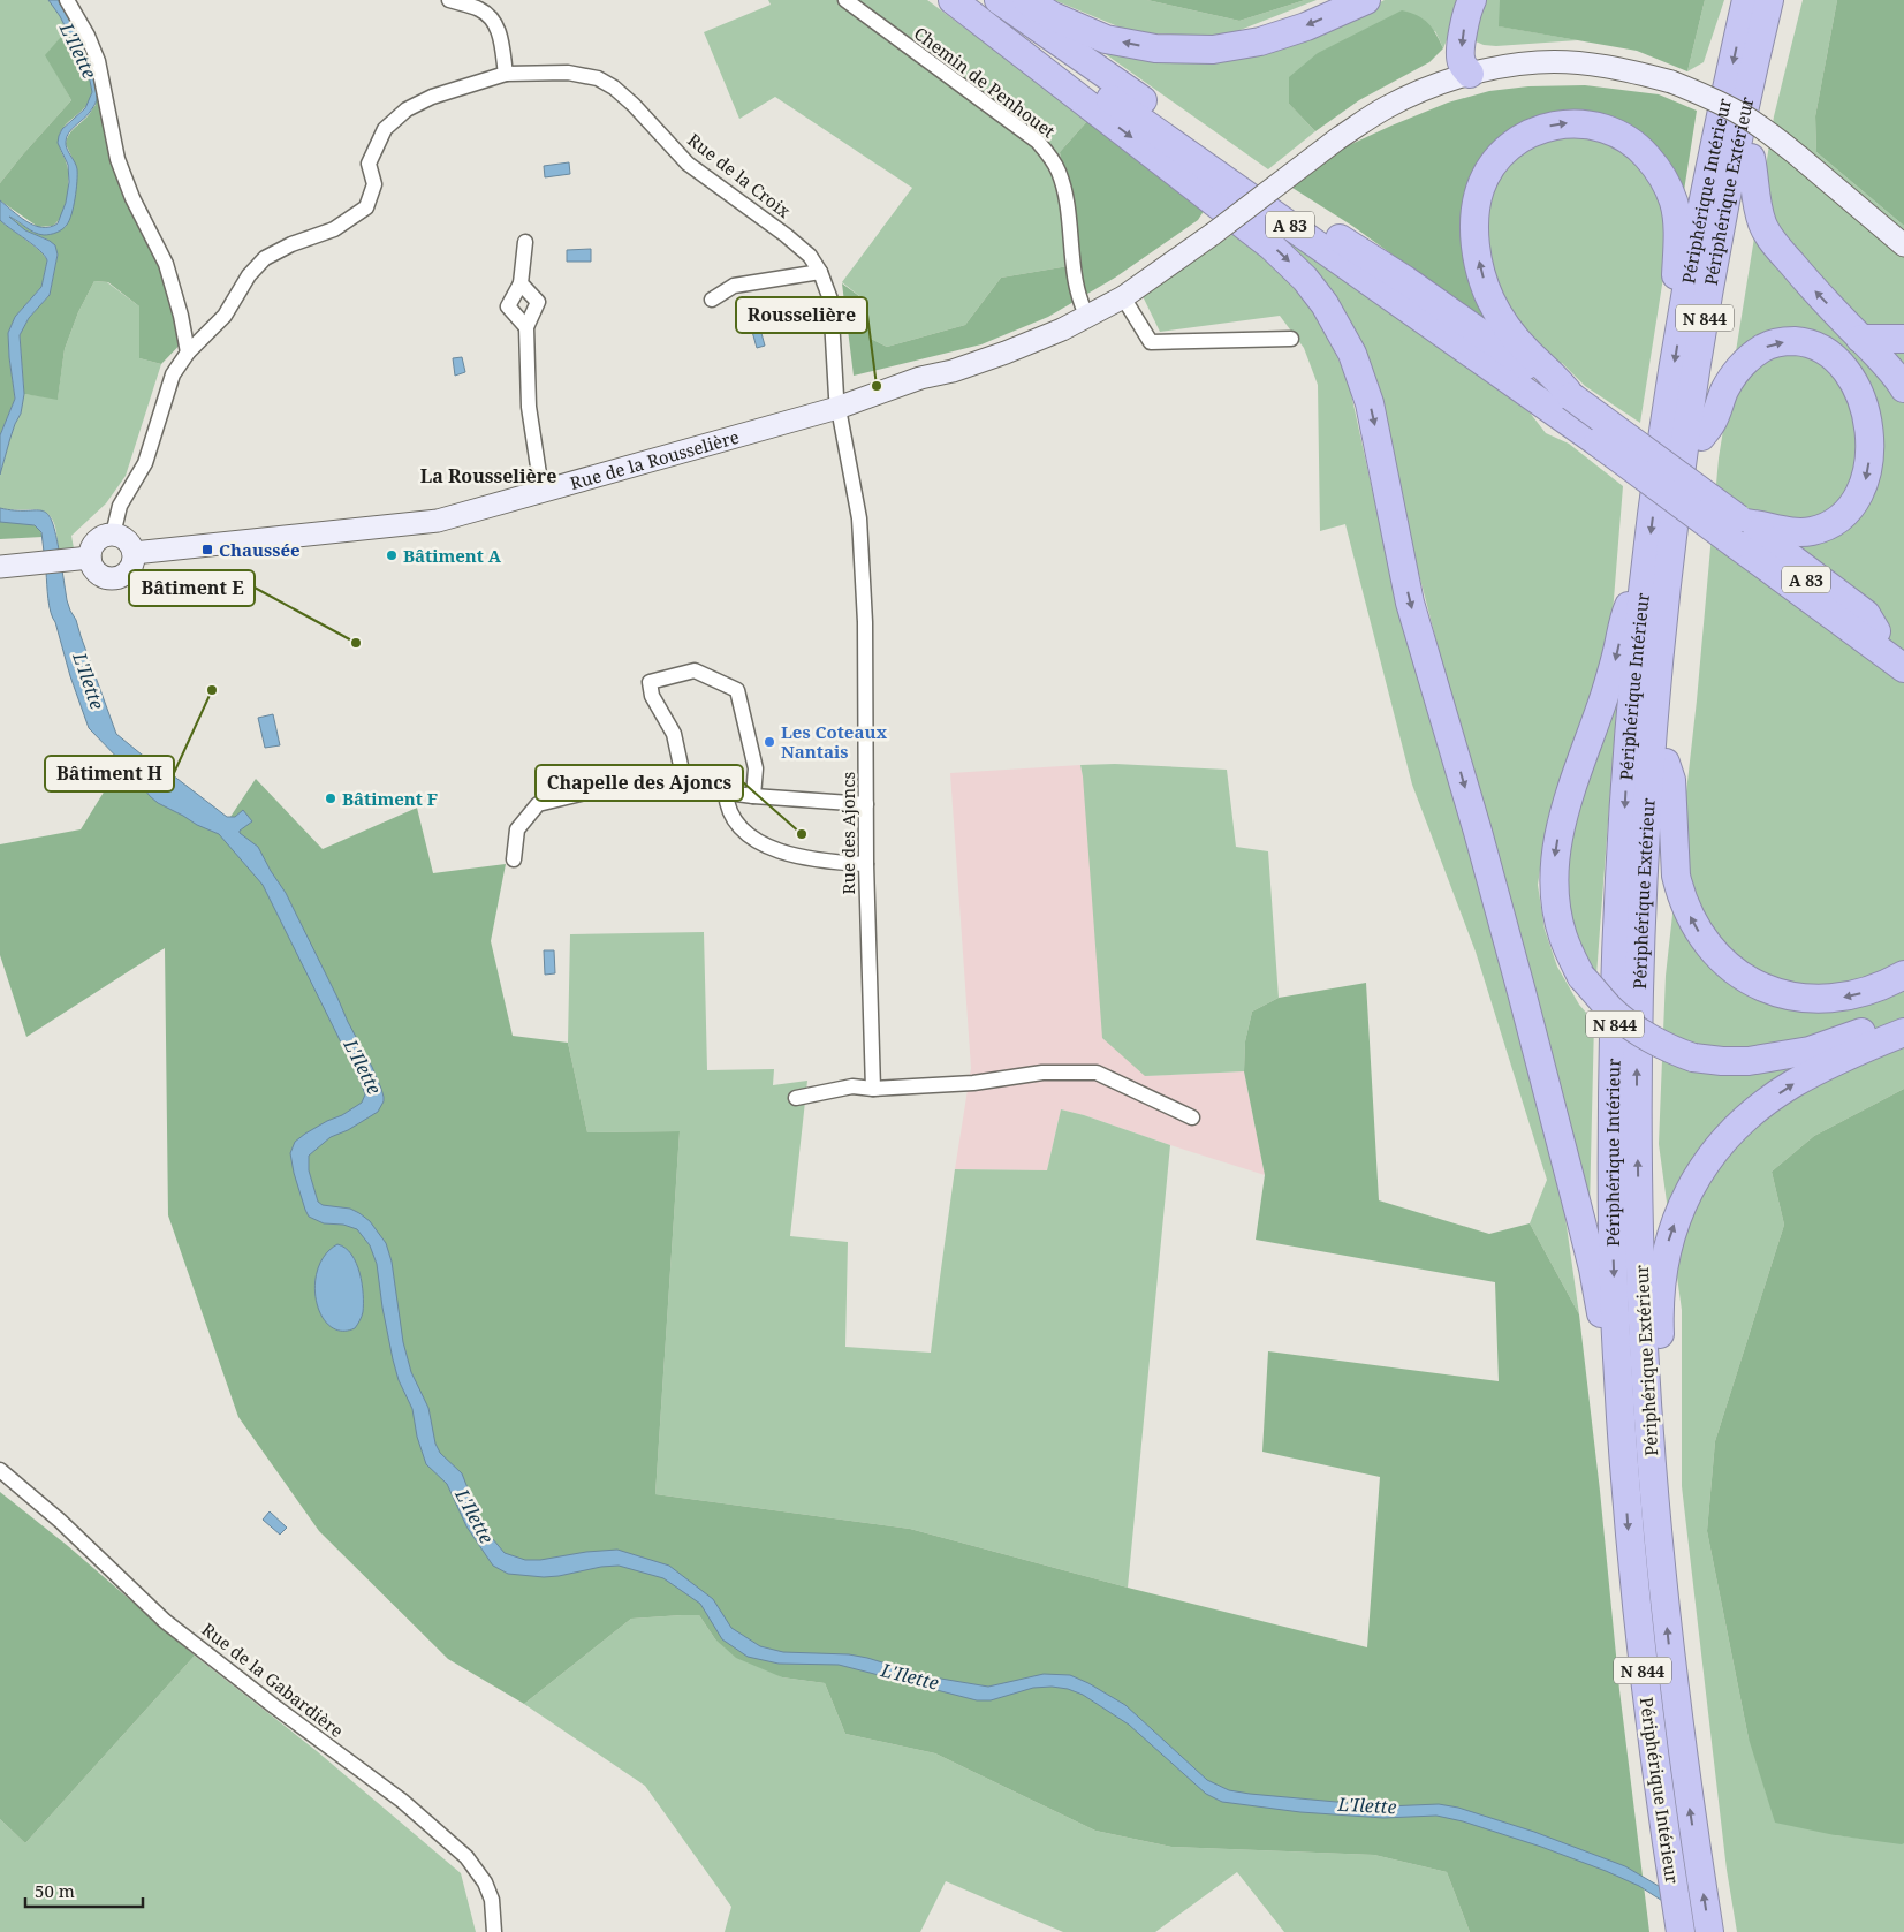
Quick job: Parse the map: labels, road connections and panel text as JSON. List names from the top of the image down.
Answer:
{
  "streets": {
    "highway": [
      "Périphérique Intérieur",
      "Périphérique Extérieur",
      "A 83",
      "N 844"
    ],
    "street": [
      "Chemin de Penhouet",
      "Rue de la Croix",
      "Rue de la Rousselière",
      "Rue des Ajoncs",
      "Rue de la Gabardière"
    ]
  },
  "crossings": [
    ["Chemin de Penhouet", "Rue de la Rousselière"],
    ["Rue de la Croix", "Rue de la Rousselière"],
    ["Rue de la Croix", "Rue des Ajoncs"],
    ["Périphérique Intérieur", "Périphérique Extérieur"],
    ["Rue de la Rousselière", "Rue des Ajoncs"]
  ],
  "one_way": ["Périphérique Extérieur"],
  "districts": ["La Rousselière"],
  "water": ["L'Ilette"],
  "places": {
    "other": [
      "Rousselière",
      "Bâtiment A",
      "Bâtiment E",
      "Bâtiment H",
      "Les Coteaux Nantais",
      "Bâtiment F",
      "Chapelle des Ajoncs"
    ],
    "transit": ["Chaussée"]
  },
  "scale_bar": "50 m"
}
